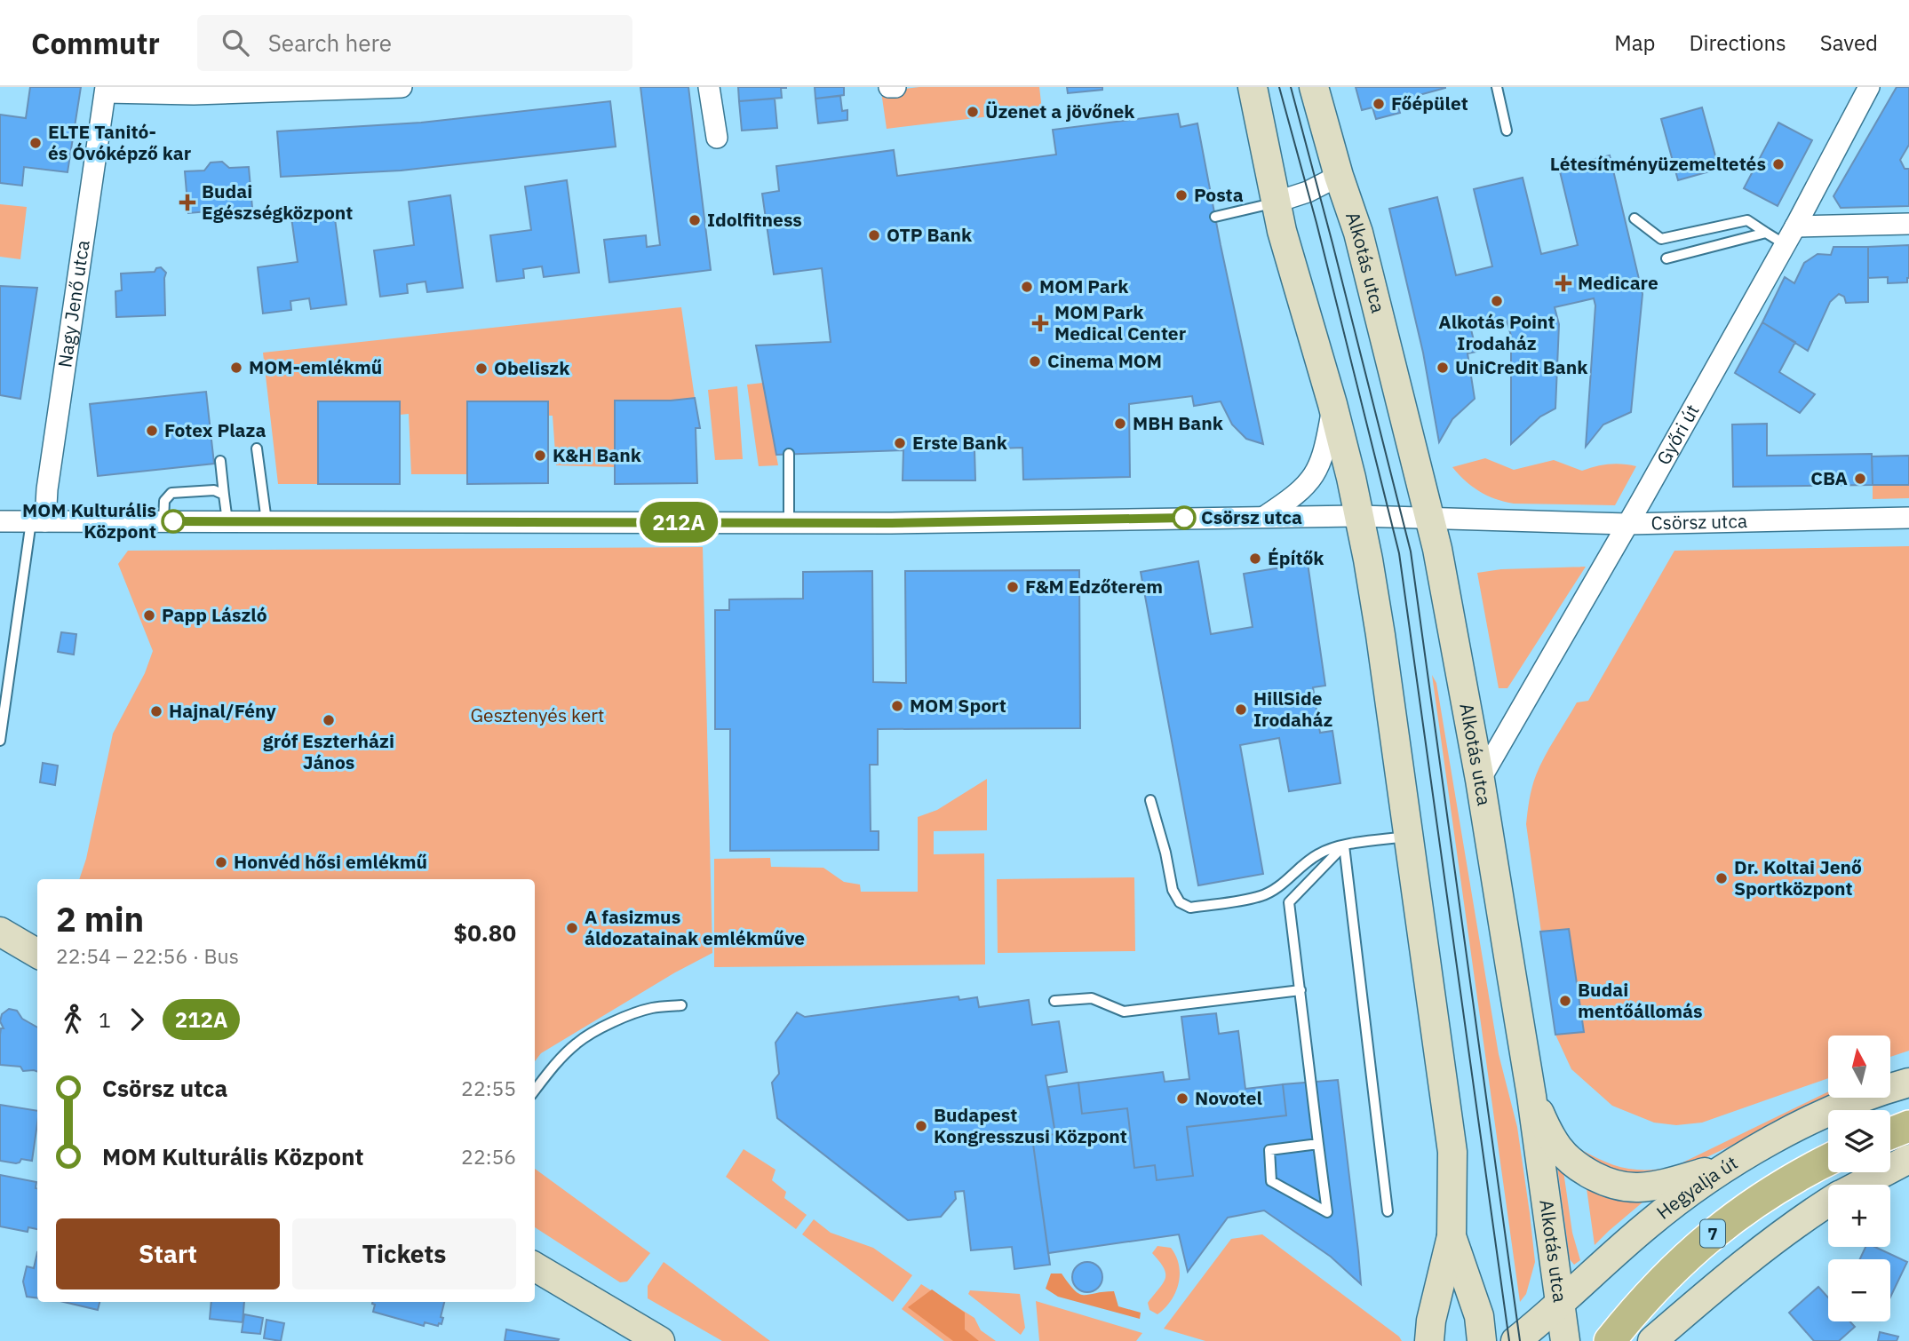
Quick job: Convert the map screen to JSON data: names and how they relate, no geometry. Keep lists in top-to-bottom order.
{
  "streets": {
    "main road": ["Alkotás utca", "Hegyalja út", "7"],
    "street": ["Nagy Jenő utca", "Győri út", "Csörsz utca"]
  },
  "crossings": [
    ["Alkotás utca", "Győri út"],
    ["Alkotás utca", "Csörsz utca"],
    ["Alkotás utca", "Hegyalja út"],
    ["Nagy Jenő utca", "Csörsz utca"],
    ["Győri út", "Csörsz utca"]
  ],
  "parks": ["Gesztenyés kert"],
  "places": {
    "other": [
      "Főépület",
      "Üzenet a jövőnek",
      "ELTE Tanitó- és Óvóképző kar",
      "Létesítményüzemeltetés",
      "Posta",
      "Idolfitness",
      "OTP Bank",
      "MOM Park",
      "Alkotás Point Irodaház",
      "Cinema MOM",
      "MOM-emlékmű",
      "UniCredit Bank",
      "Obeliszk",
      "MBH Bank",
      "Fotex Plaza",
      "Erste Bank",
      "K&H Bank",
      "CBA",
      "Csörsz utca",
      "MOM Kulturális Központ",
      "Építők",
      "F&M Edzőterem",
      "Papp László",
      "MOM Sport",
      "HillSide Irodaház",
      "Hajnal/Fény",
      "gróf Eszterházi János",
      "Honvéd hősi emlékmű",
      "Dr. Koltai Jenő Sportközpont",
      "A fasizmus áldozatainak emlékműve",
      "Budai mentőállomás",
      "Novotel",
      "Budapest Kongresszusi Központ"
    ],
    "health": ["Budai Egészségközpont", "Medicare", "MOM Park Medical Center"]
  },
  "lines": ["bus line 212A"],
  "north": "top",
  "page": {
    "header": "Commutr",
    "search": "Search here",
    "nav": ["Map", "Directions", "Saved"],
    "on_map": "212A",
    "heading": ["2 min", "22:54 – 22:56 · Bus", "$0.80"],
    "legs": ["1", "212A"],
    "map_buttons": ["+", "−"],
    "list": [
      {
        "name": "Csörsz utca",
        "value": "22:55"
      },
      {
        "name": "MOM Kulturális Központ",
        "value": "22:56"
      }
    ],
    "buttons": ["Start", "Tickets"]
  }
}
